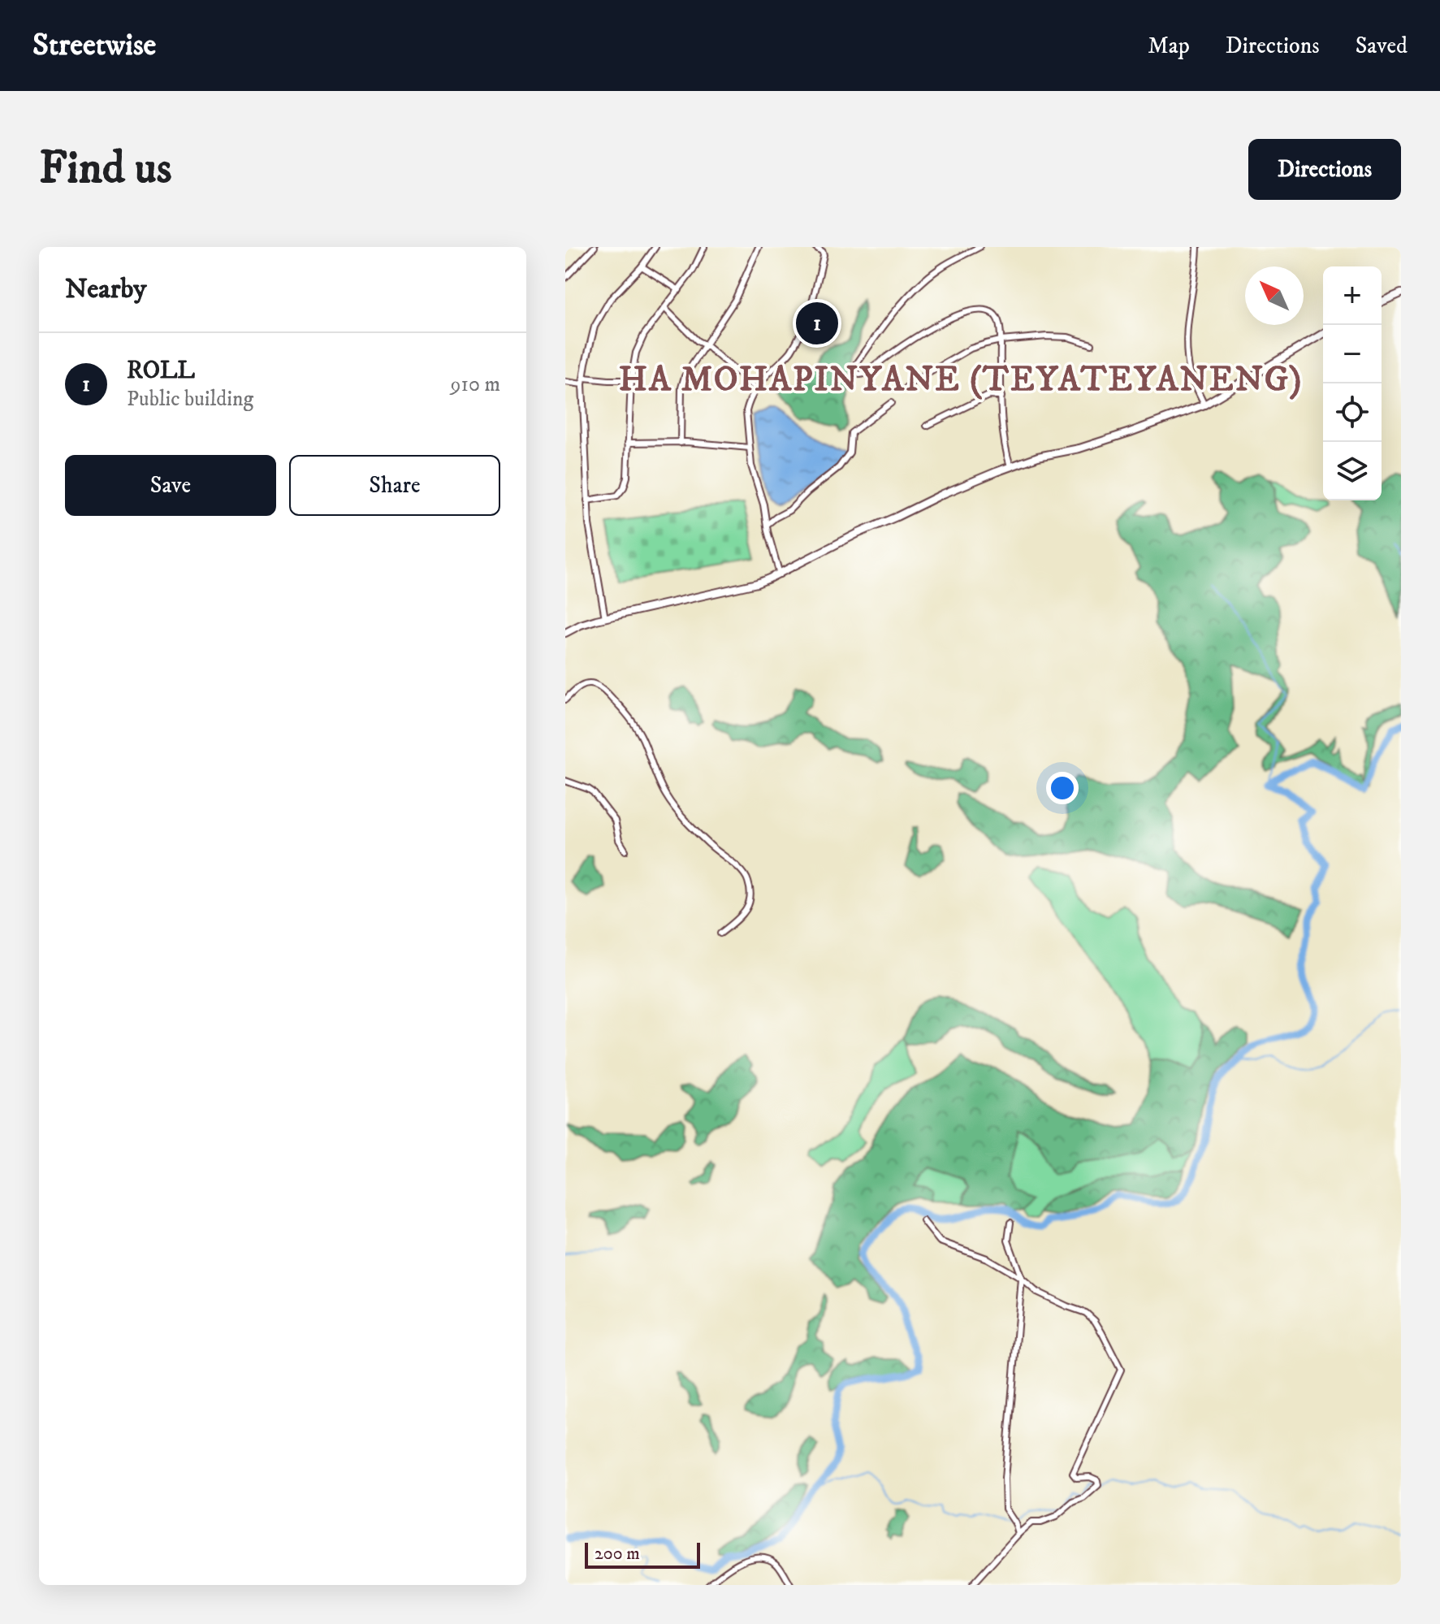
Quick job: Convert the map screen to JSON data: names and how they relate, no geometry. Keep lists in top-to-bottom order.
{
  "districts": ["HA MOHAPINYANE (TEYATEYANENG)"],
  "scale_bar": "200 m",
  "north": "top left",
  "page": {
    "header": "Streetwise",
    "nav": ["Map", "Directions", "Saved"],
    "buttons": [
      "Directions",
      ["Save", "Share"]
    ],
    "title": "Find us",
    "heading": "Nearby",
    "map_buttons": ["+", "−"],
    "pins": "1",
    "list": [
      {
        "mark": "1",
        "name": "ROLL",
        "note": "Public building",
        "value": "910 m"
      }
    ],
    "scale": "200 m"
  }
}
